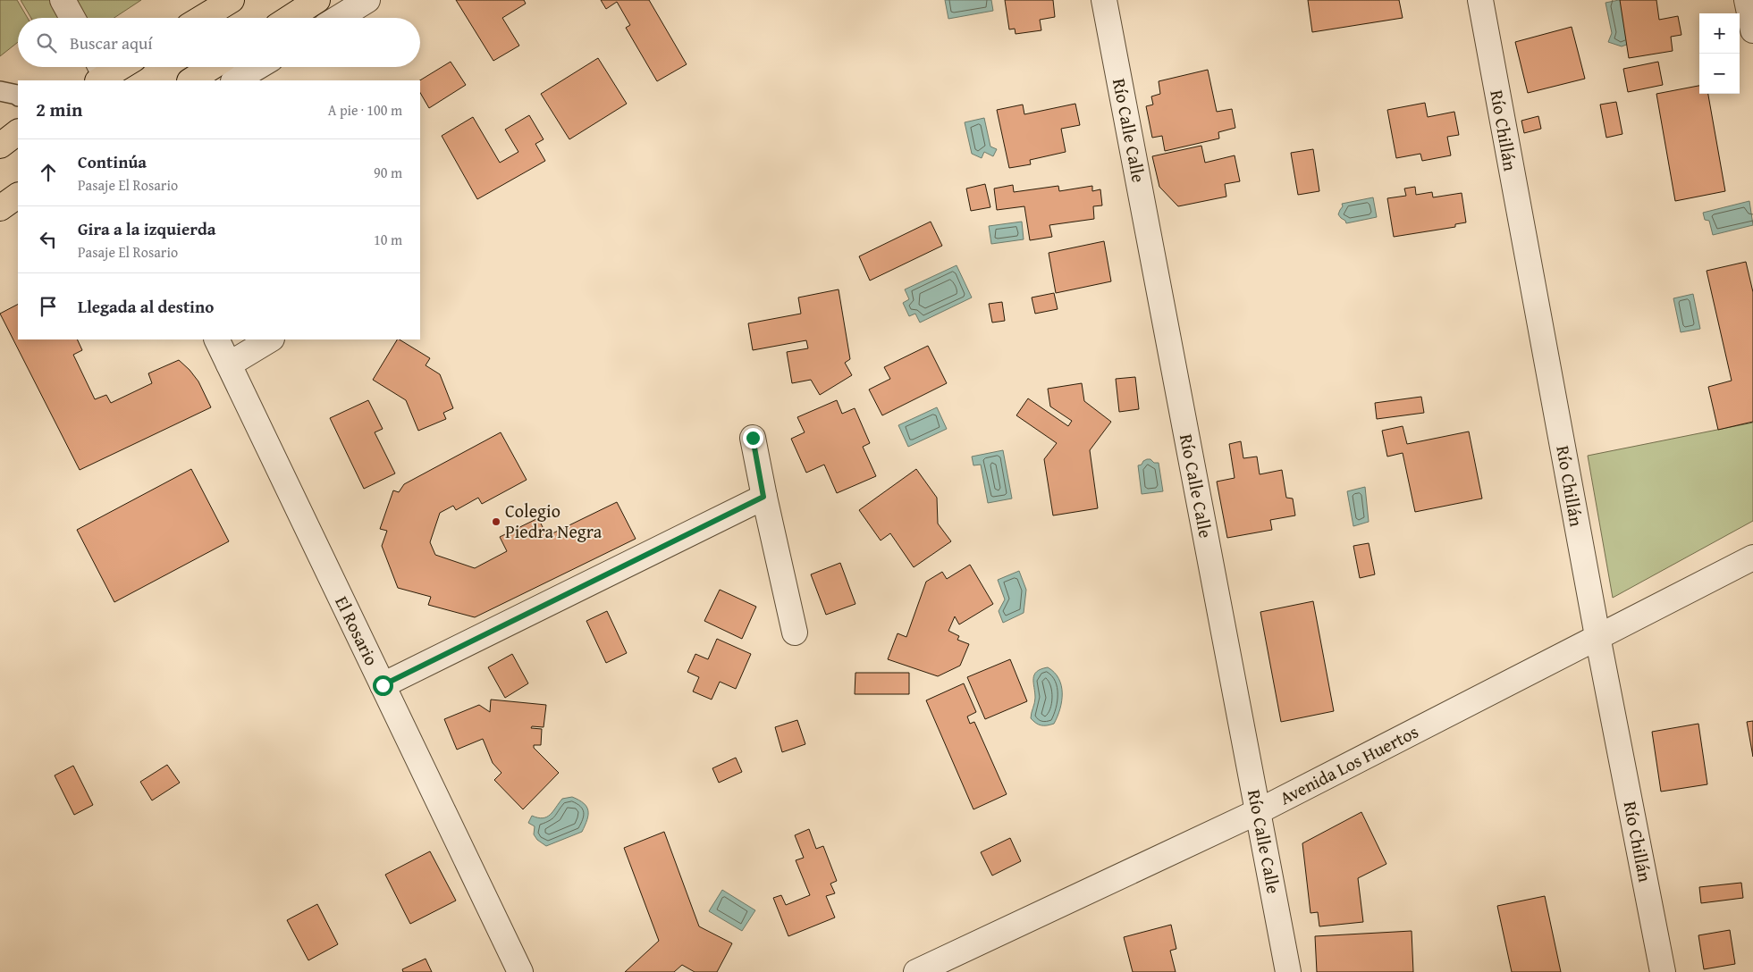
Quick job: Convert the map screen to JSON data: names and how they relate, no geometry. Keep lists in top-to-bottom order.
{
  "streets": {
    "street": [
      "Río Calle Calle",
      "Río Chillán",
      "El Rosario",
      "Avenida Los Huertos"
    ]
  },
  "crossings": [
    ["Río Calle Calle", "Avenida Los Huertos"],
    ["Río Chillán", "Avenida Los Huertos"]
  ],
  "places": ["Colegio Piedra Negra"],
  "page": {
    "map_buttons": ["+", "−"],
    "search": "Buscar aquí",
    "heading": ["2 min", "A pie · 100 m"],
    "list": [
      ["Continúa", "Pasaje El Rosario", "90 m"],
      ["Gira a la izquierda", "Pasaje El Rosario", "10 m"],
      "Llegada al destino"
    ]
  }
}
